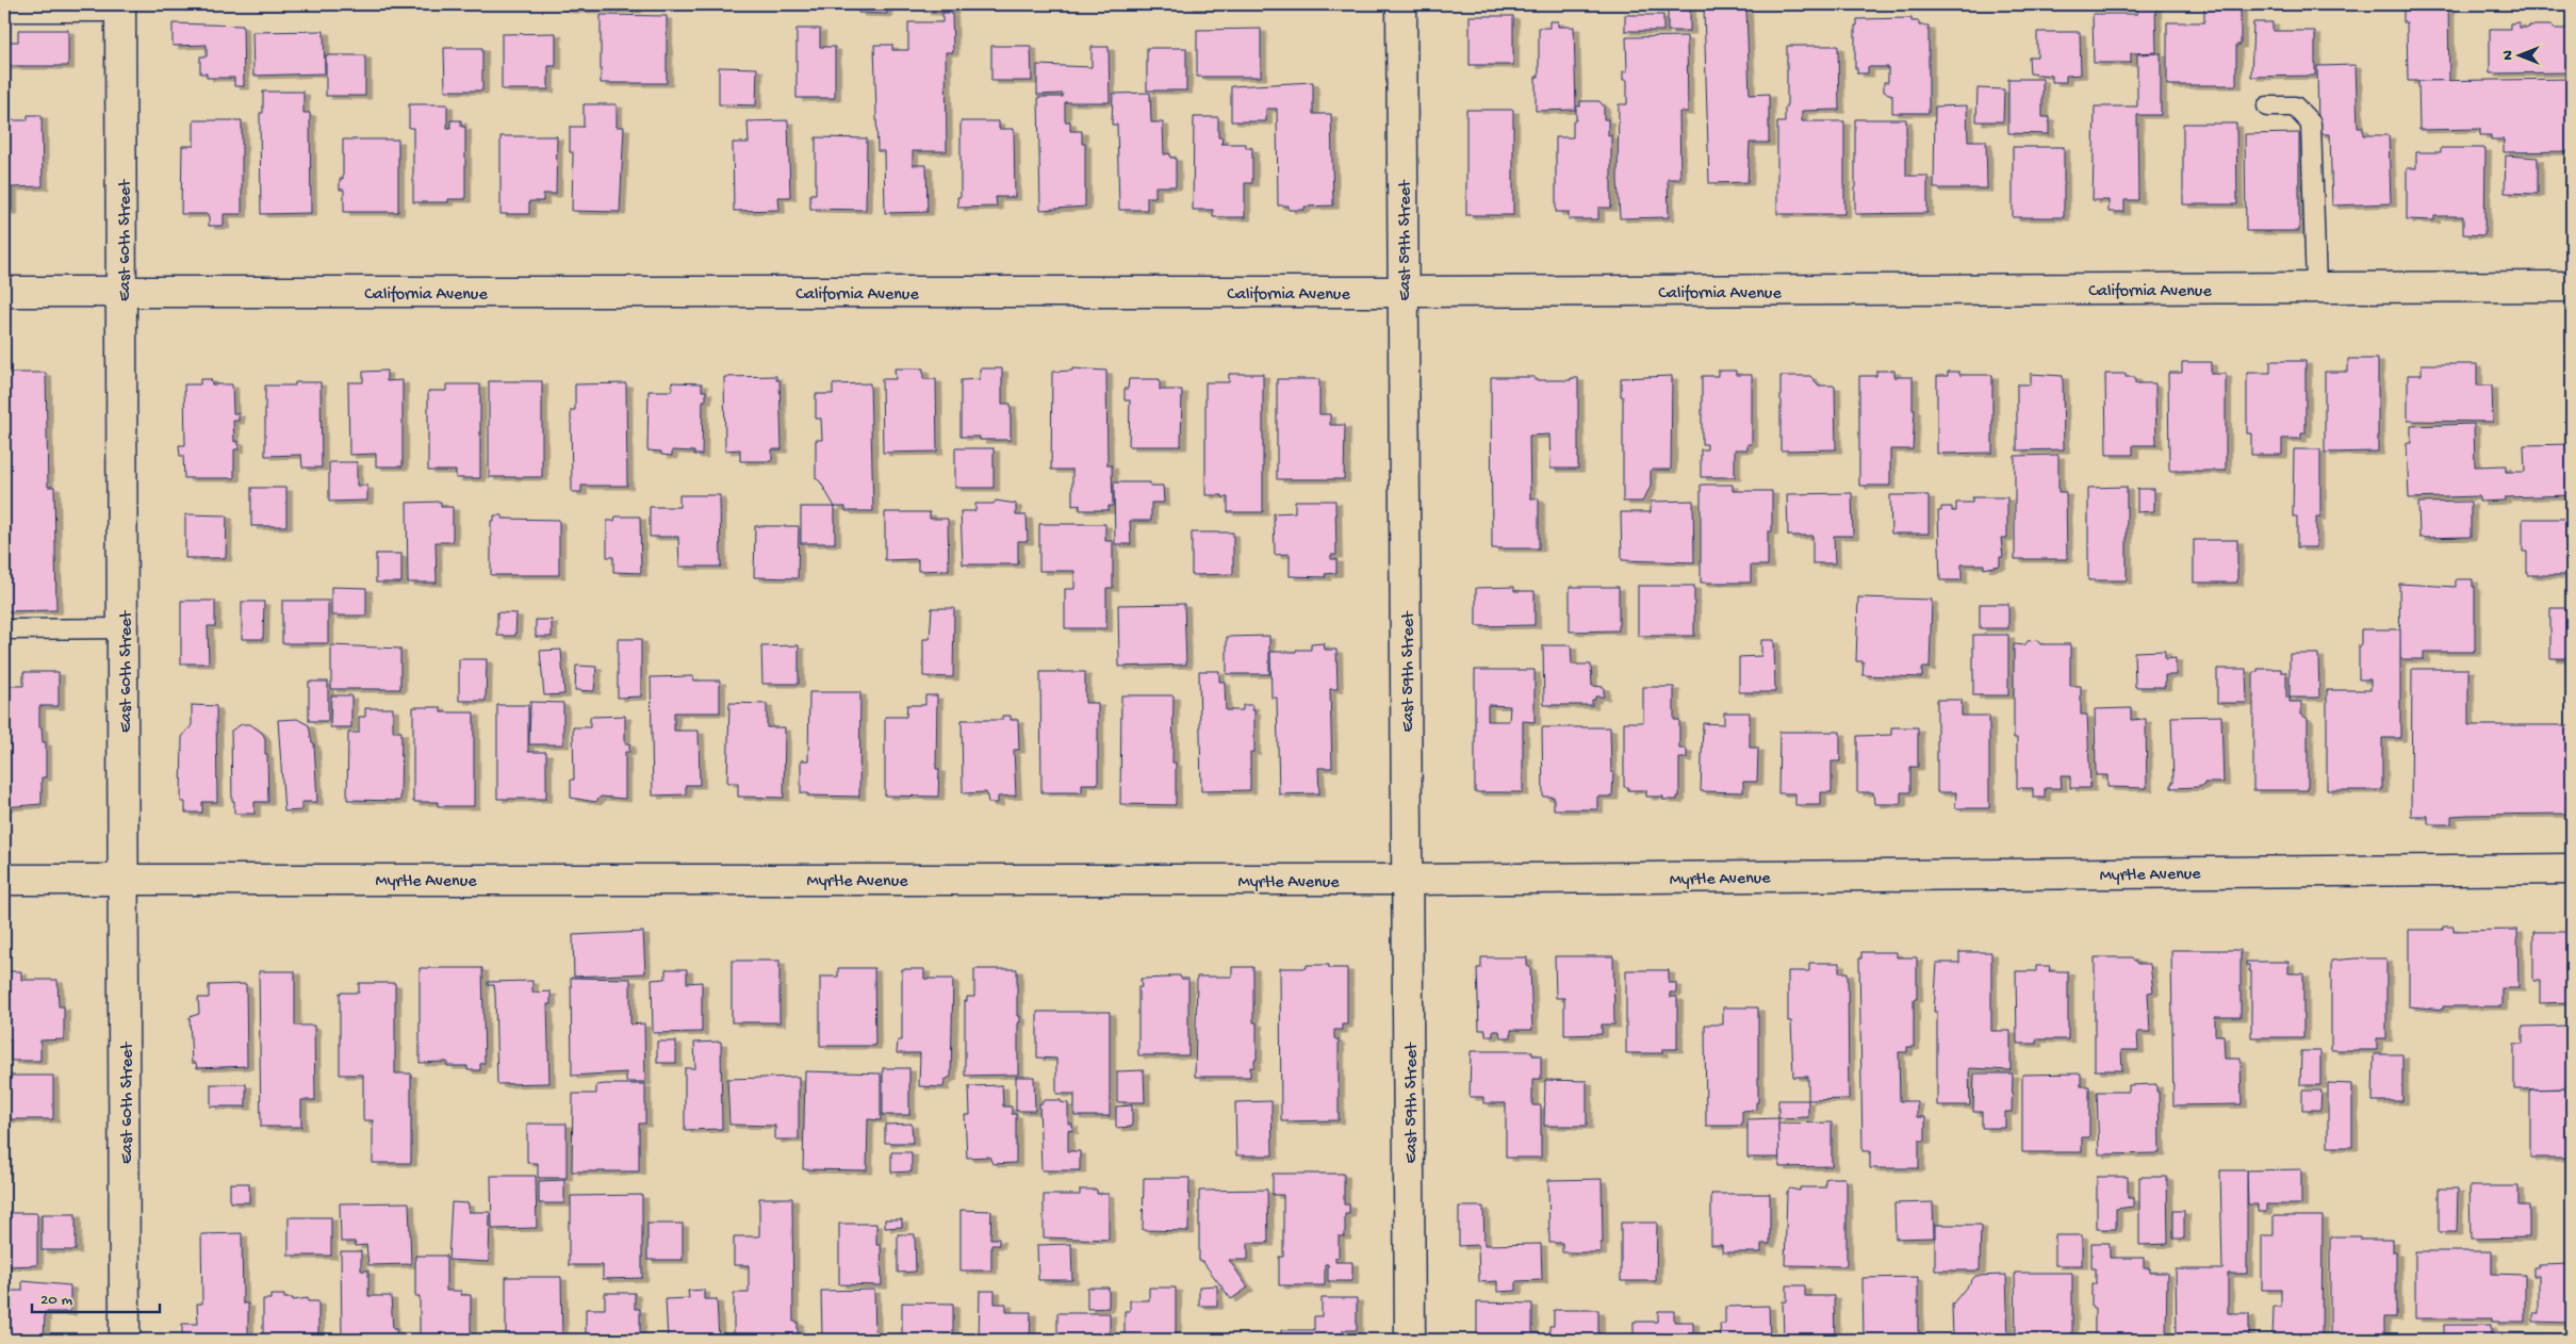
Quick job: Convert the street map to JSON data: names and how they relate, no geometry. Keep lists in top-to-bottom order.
{
  "streets": {
    "street": [
      "East 60th Street",
      "East 59th Street",
      "California Avenue",
      "Myrtle Avenue"
    ]
  },
  "crossings": [
    ["East 60th Street", "California Avenue"],
    ["East 60th Street", "Myrtle Avenue"],
    ["East 59th Street", "California Avenue"],
    ["East 59th Street", "Myrtle Avenue"]
  ],
  "scale_bar": "20 m",
  "north": "left"
}
